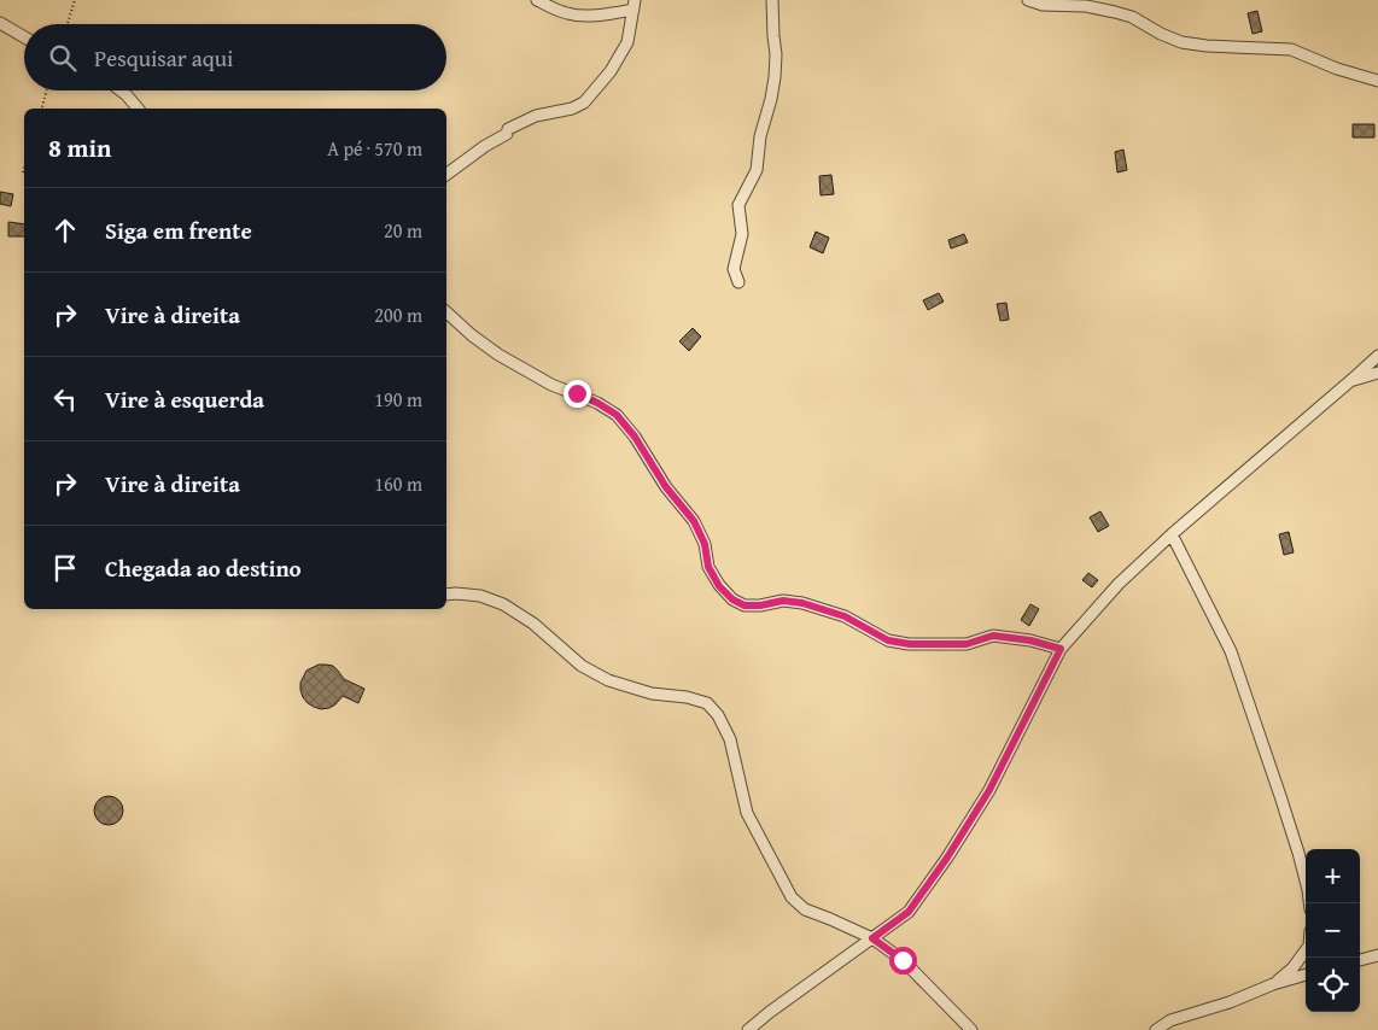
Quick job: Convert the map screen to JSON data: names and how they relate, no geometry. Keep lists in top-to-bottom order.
{
  "page": {
    "search": "Pesquisar aqui",
    "heading": ["8 min", "A pé · 570 m"],
    "list": [
      ["Siga em frente", "20 m"],
      ["Vire à direita", "200 m"],
      ["Vire à esquerda", "190 m"],
      ["Vire à direita", "160 m"],
      "Chegada ao destino"
    ],
    "map_buttons": ["+", "−"]
  }
}
